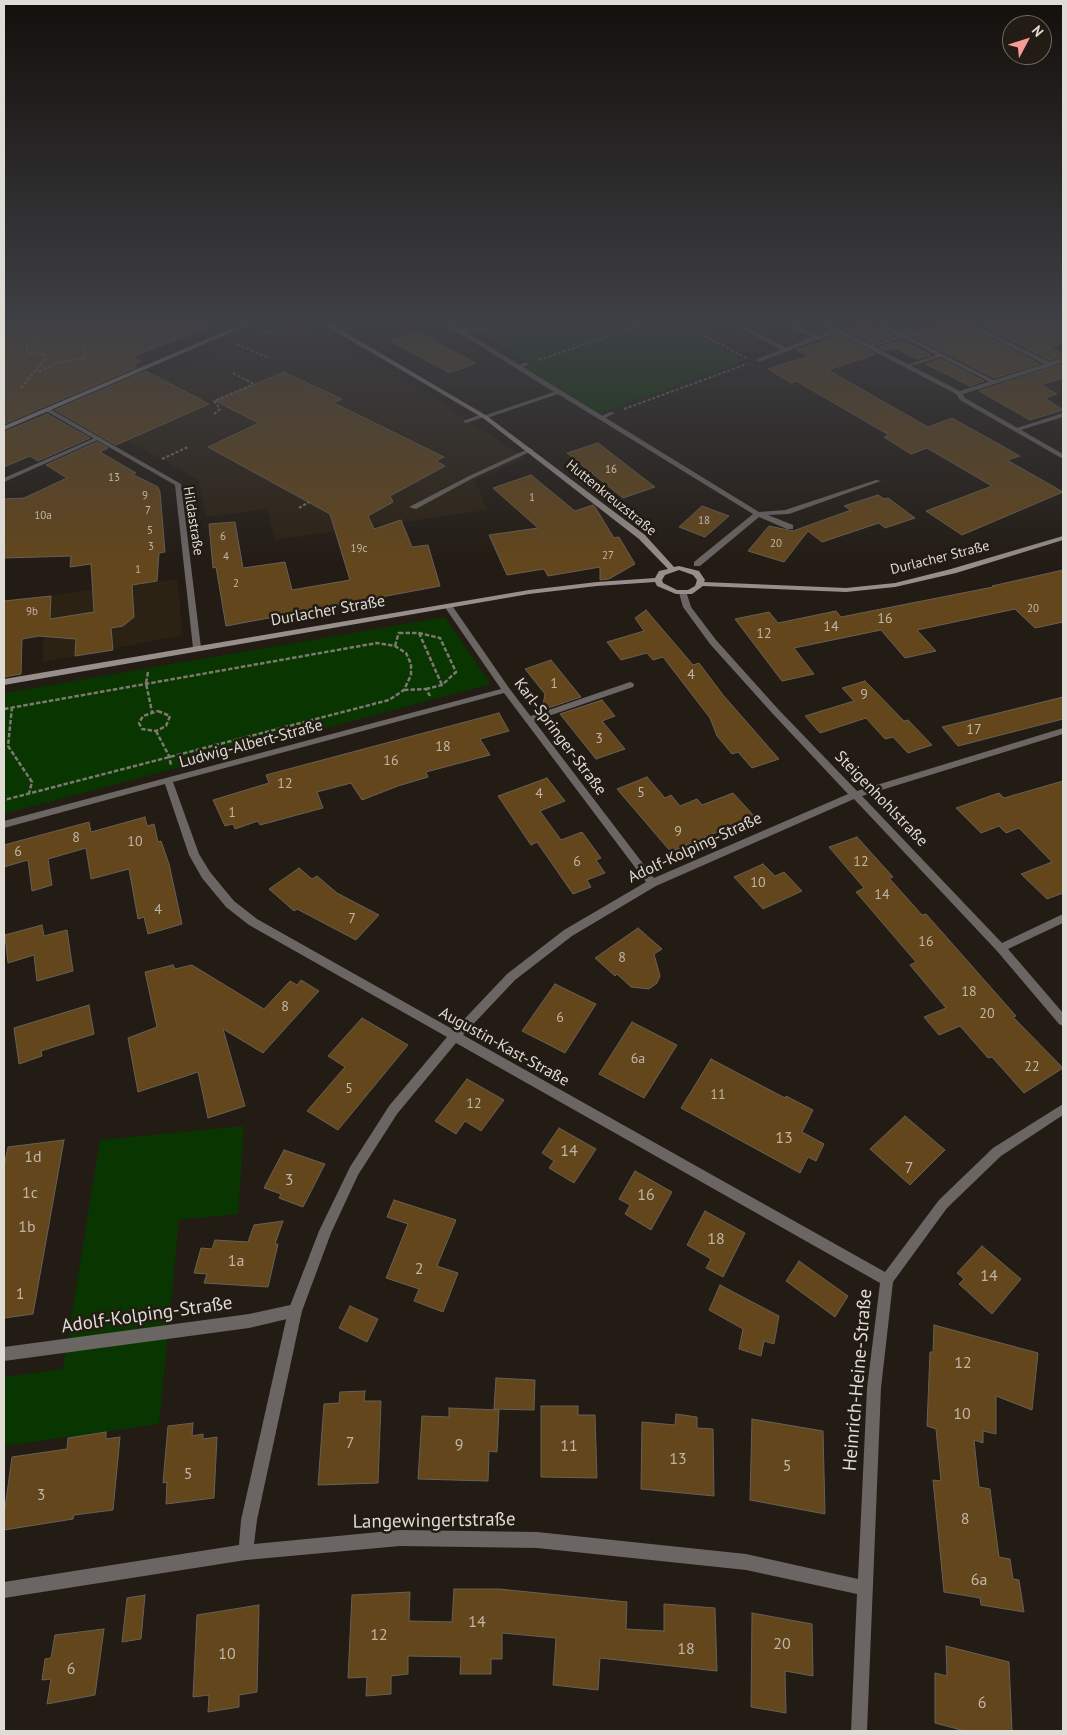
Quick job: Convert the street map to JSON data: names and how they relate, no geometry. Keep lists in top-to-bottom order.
{
  "streets": {
    "main road": ["Huttenkreuzstraße", "Durlacher Straße"],
    "street": [
      "Hildastraße",
      "Karl-Springer-Straße",
      "Ludwig-Albert-Straße",
      "Steigenhohlstraße",
      "Adolf-Kolping-Straße",
      "Augustin-Kast-Straße",
      "Heinrich-Heine-Straße",
      "Langewingertstraße"
    ]
  },
  "crossings": [
    ["Hildastraße", "Durlacher Straße"],
    ["Durlacher Straße", "Karl-Springer-Straße"],
    ["Durlacher Straße", "Steigenhohlstraße"],
    ["Karl-Springer-Straße", "Ludwig-Albert-Straße"],
    ["Karl-Springer-Straße", "Adolf-Kolping-Straße"],
    ["Ludwig-Albert-Straße", "Augustin-Kast-Straße"],
    ["Steigenhohlstraße", "Adolf-Kolping-Straße"],
    ["Adolf-Kolping-Straße", "Augustin-Kast-Straße"],
    ["Adolf-Kolping-Straße", "Langewingertstraße"],
    ["Augustin-Kast-Straße", "Heinrich-Heine-Straße"],
    ["Heinrich-Heine-Straße", "Langewingertstraße"]
  ],
  "house_numbers": [
    "16",
    "13",
    "9",
    "1",
    "7",
    "10a",
    "18",
    "5",
    "6",
    "20",
    "3",
    "19c",
    "27",
    "4",
    "1",
    "2",
    "20",
    "9b",
    "16",
    "14",
    "12",
    "4",
    "1",
    "9",
    "17",
    "3",
    "18",
    "16",
    "12",
    "5",
    "4",
    "1",
    "9",
    "8",
    "10",
    "6",
    "6",
    "12",
    "10",
    "14",
    "4",
    "7",
    "16",
    "8",
    "18",
    "8",
    "20",
    "6",
    "6a",
    "22",
    "5",
    "11",
    "12",
    "13",
    "14",
    "1d",
    "7",
    "3",
    "1c",
    "16",
    "1b",
    "18",
    "1a",
    "2",
    "14",
    "1",
    "12",
    "10",
    "7",
    "9",
    "11",
    "13",
    "5",
    "5",
    "3",
    "8",
    "6a",
    "14",
    "12",
    "20",
    "18",
    "10",
    "6",
    "6"
  ],
  "north": "top right"
}
